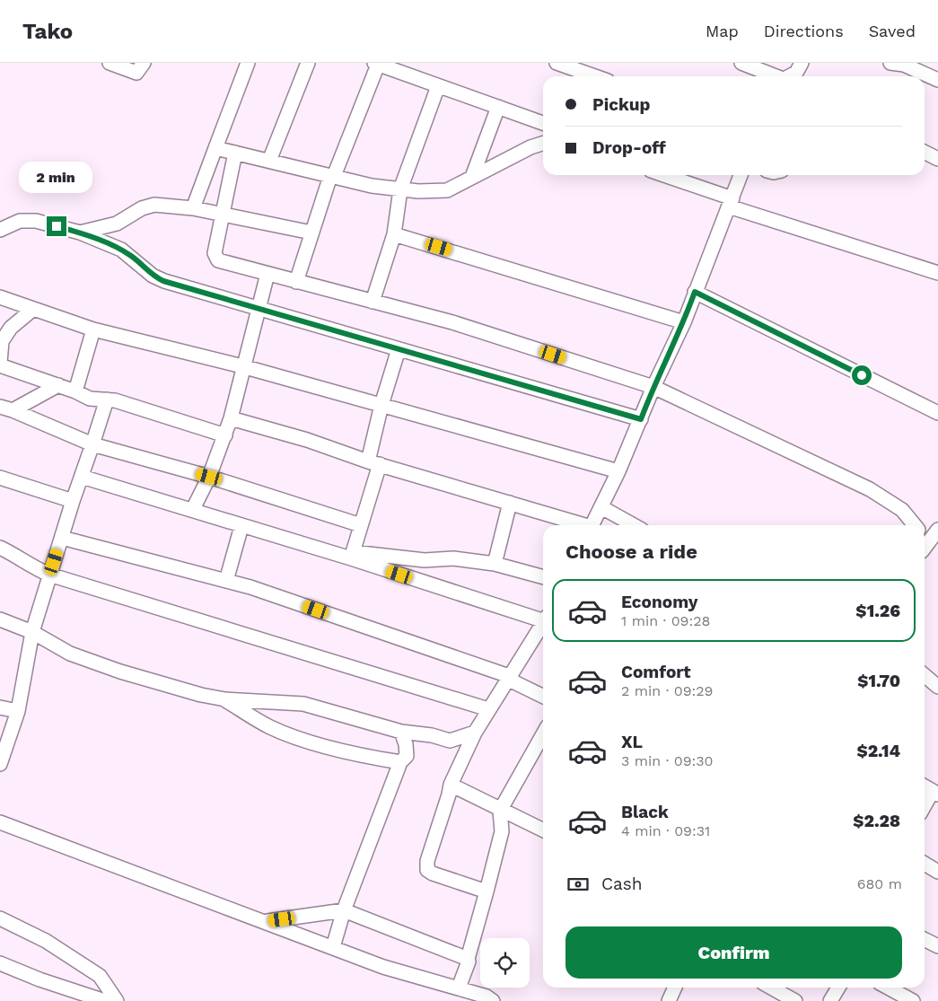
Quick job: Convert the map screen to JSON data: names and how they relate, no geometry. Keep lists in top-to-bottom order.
{
  "page": {
    "header": "Tako",
    "nav": ["Map", "Directions", "Saved"],
    "banner": ["Pickup", "Drop-off"],
    "bubble": "2 min",
    "heading": "Choose a ride",
    "list": [
      {
        "name": "Economy",
        "note": "1 min · 09:28",
        "value": "$1.26"
      },
      {
        "name": "Comfort",
        "note": "2 min · 09:29",
        "value": "$1.70"
      },
      {
        "name": "XL",
        "note": "3 min · 09:30",
        "value": "$2.14"
      },
      {
        "name": "Black",
        "note": "4 min · 09:31",
        "value": "$2.28"
      }
    ],
    "pay": ["Cash", "680 m"],
    "buttons": "Confirm"
  }
}
